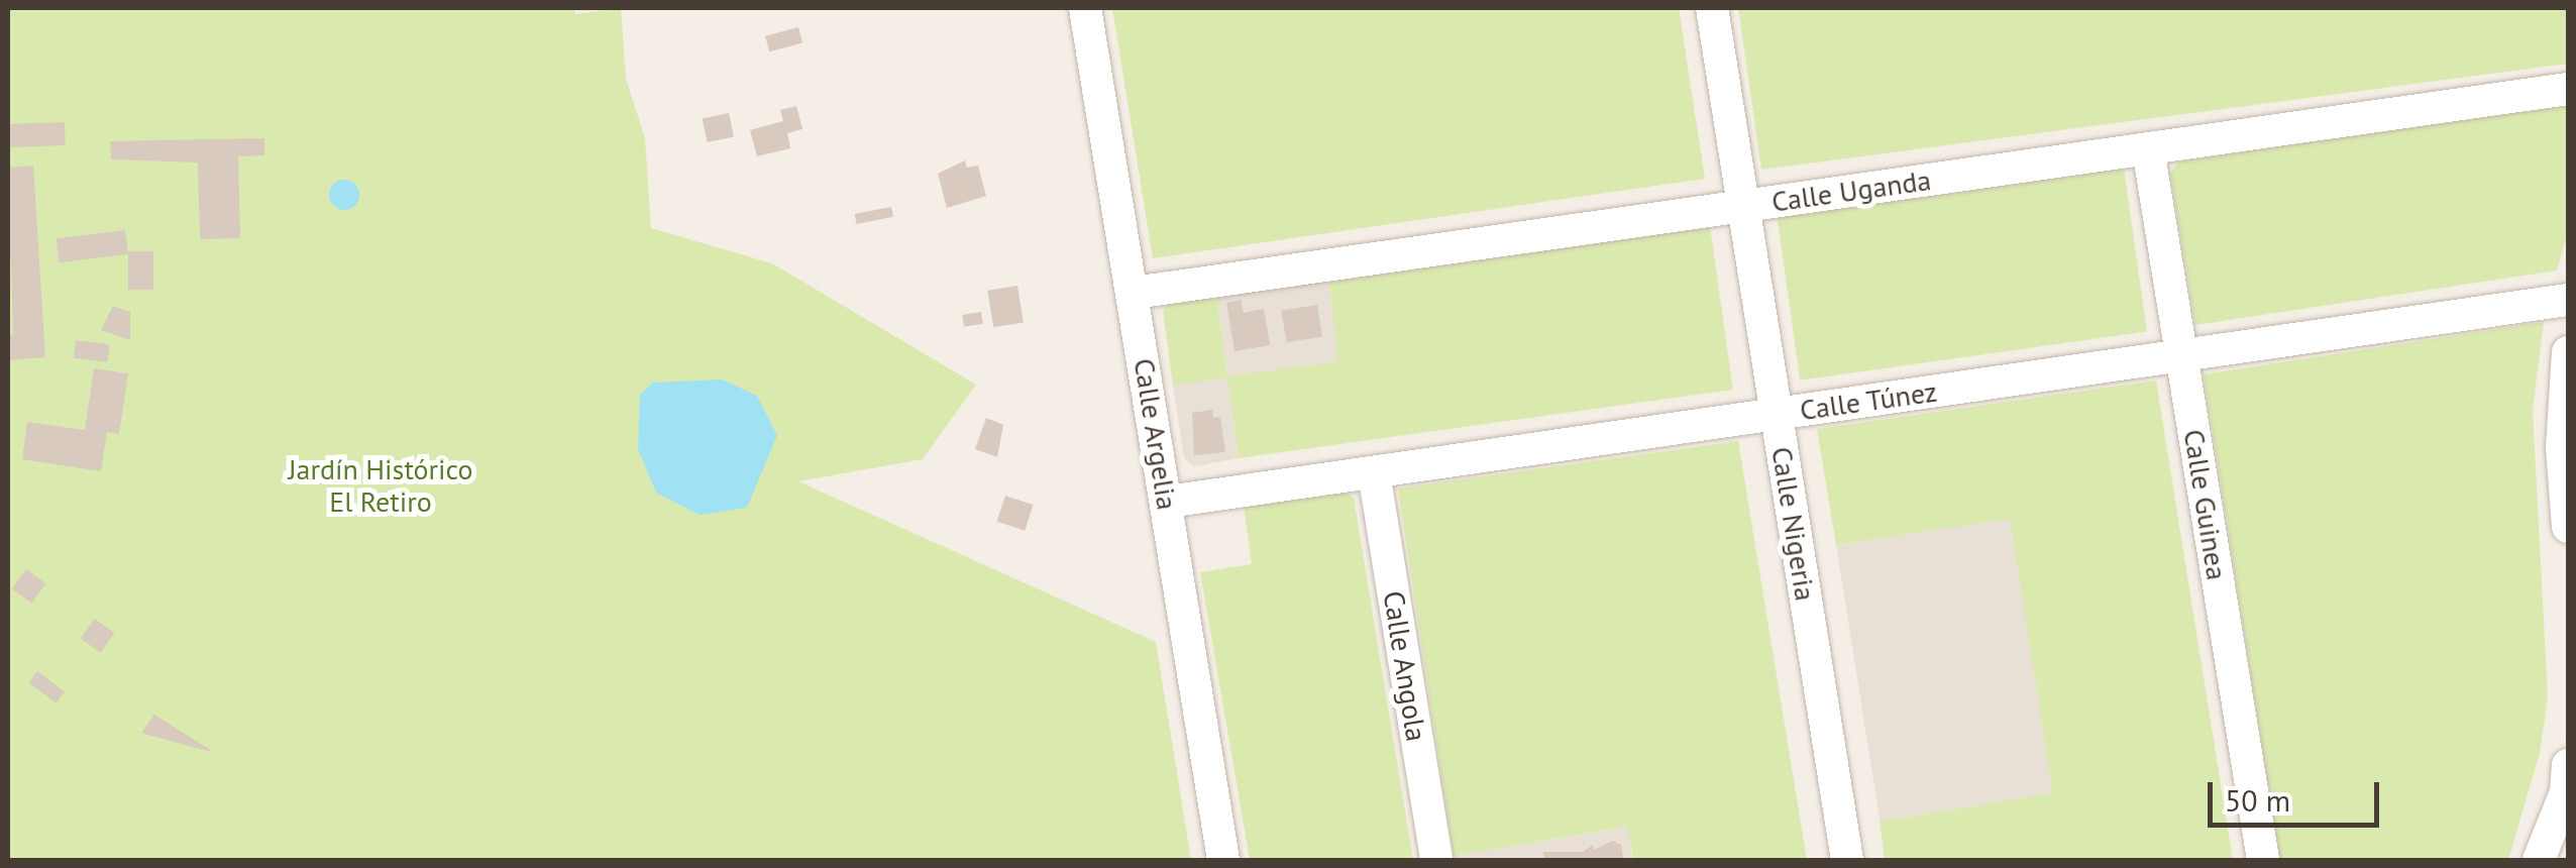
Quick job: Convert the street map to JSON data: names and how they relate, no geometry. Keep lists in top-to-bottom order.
{
  "streets": {
    "street": [
      "Calle Uganda",
      "Calle Túnez",
      "Calle Argelia",
      "Calle Guinea",
      "Calle Nigeria",
      "Calle Angola"
    ]
  },
  "crossings": [
    ["Calle Uganda", "Calle Argelia"],
    ["Calle Uganda", "Calle Guinea"],
    ["Calle Uganda", "Calle Nigeria"],
    ["Calle Túnez", "Calle Argelia"],
    ["Calle Túnez", "Calle Guinea"],
    ["Calle Túnez", "Calle Nigeria"],
    ["Calle Túnez", "Calle Angola"]
  ],
  "parks": ["Jardín Histórico El Retiro"],
  "scale_bar": "50 m"
}
